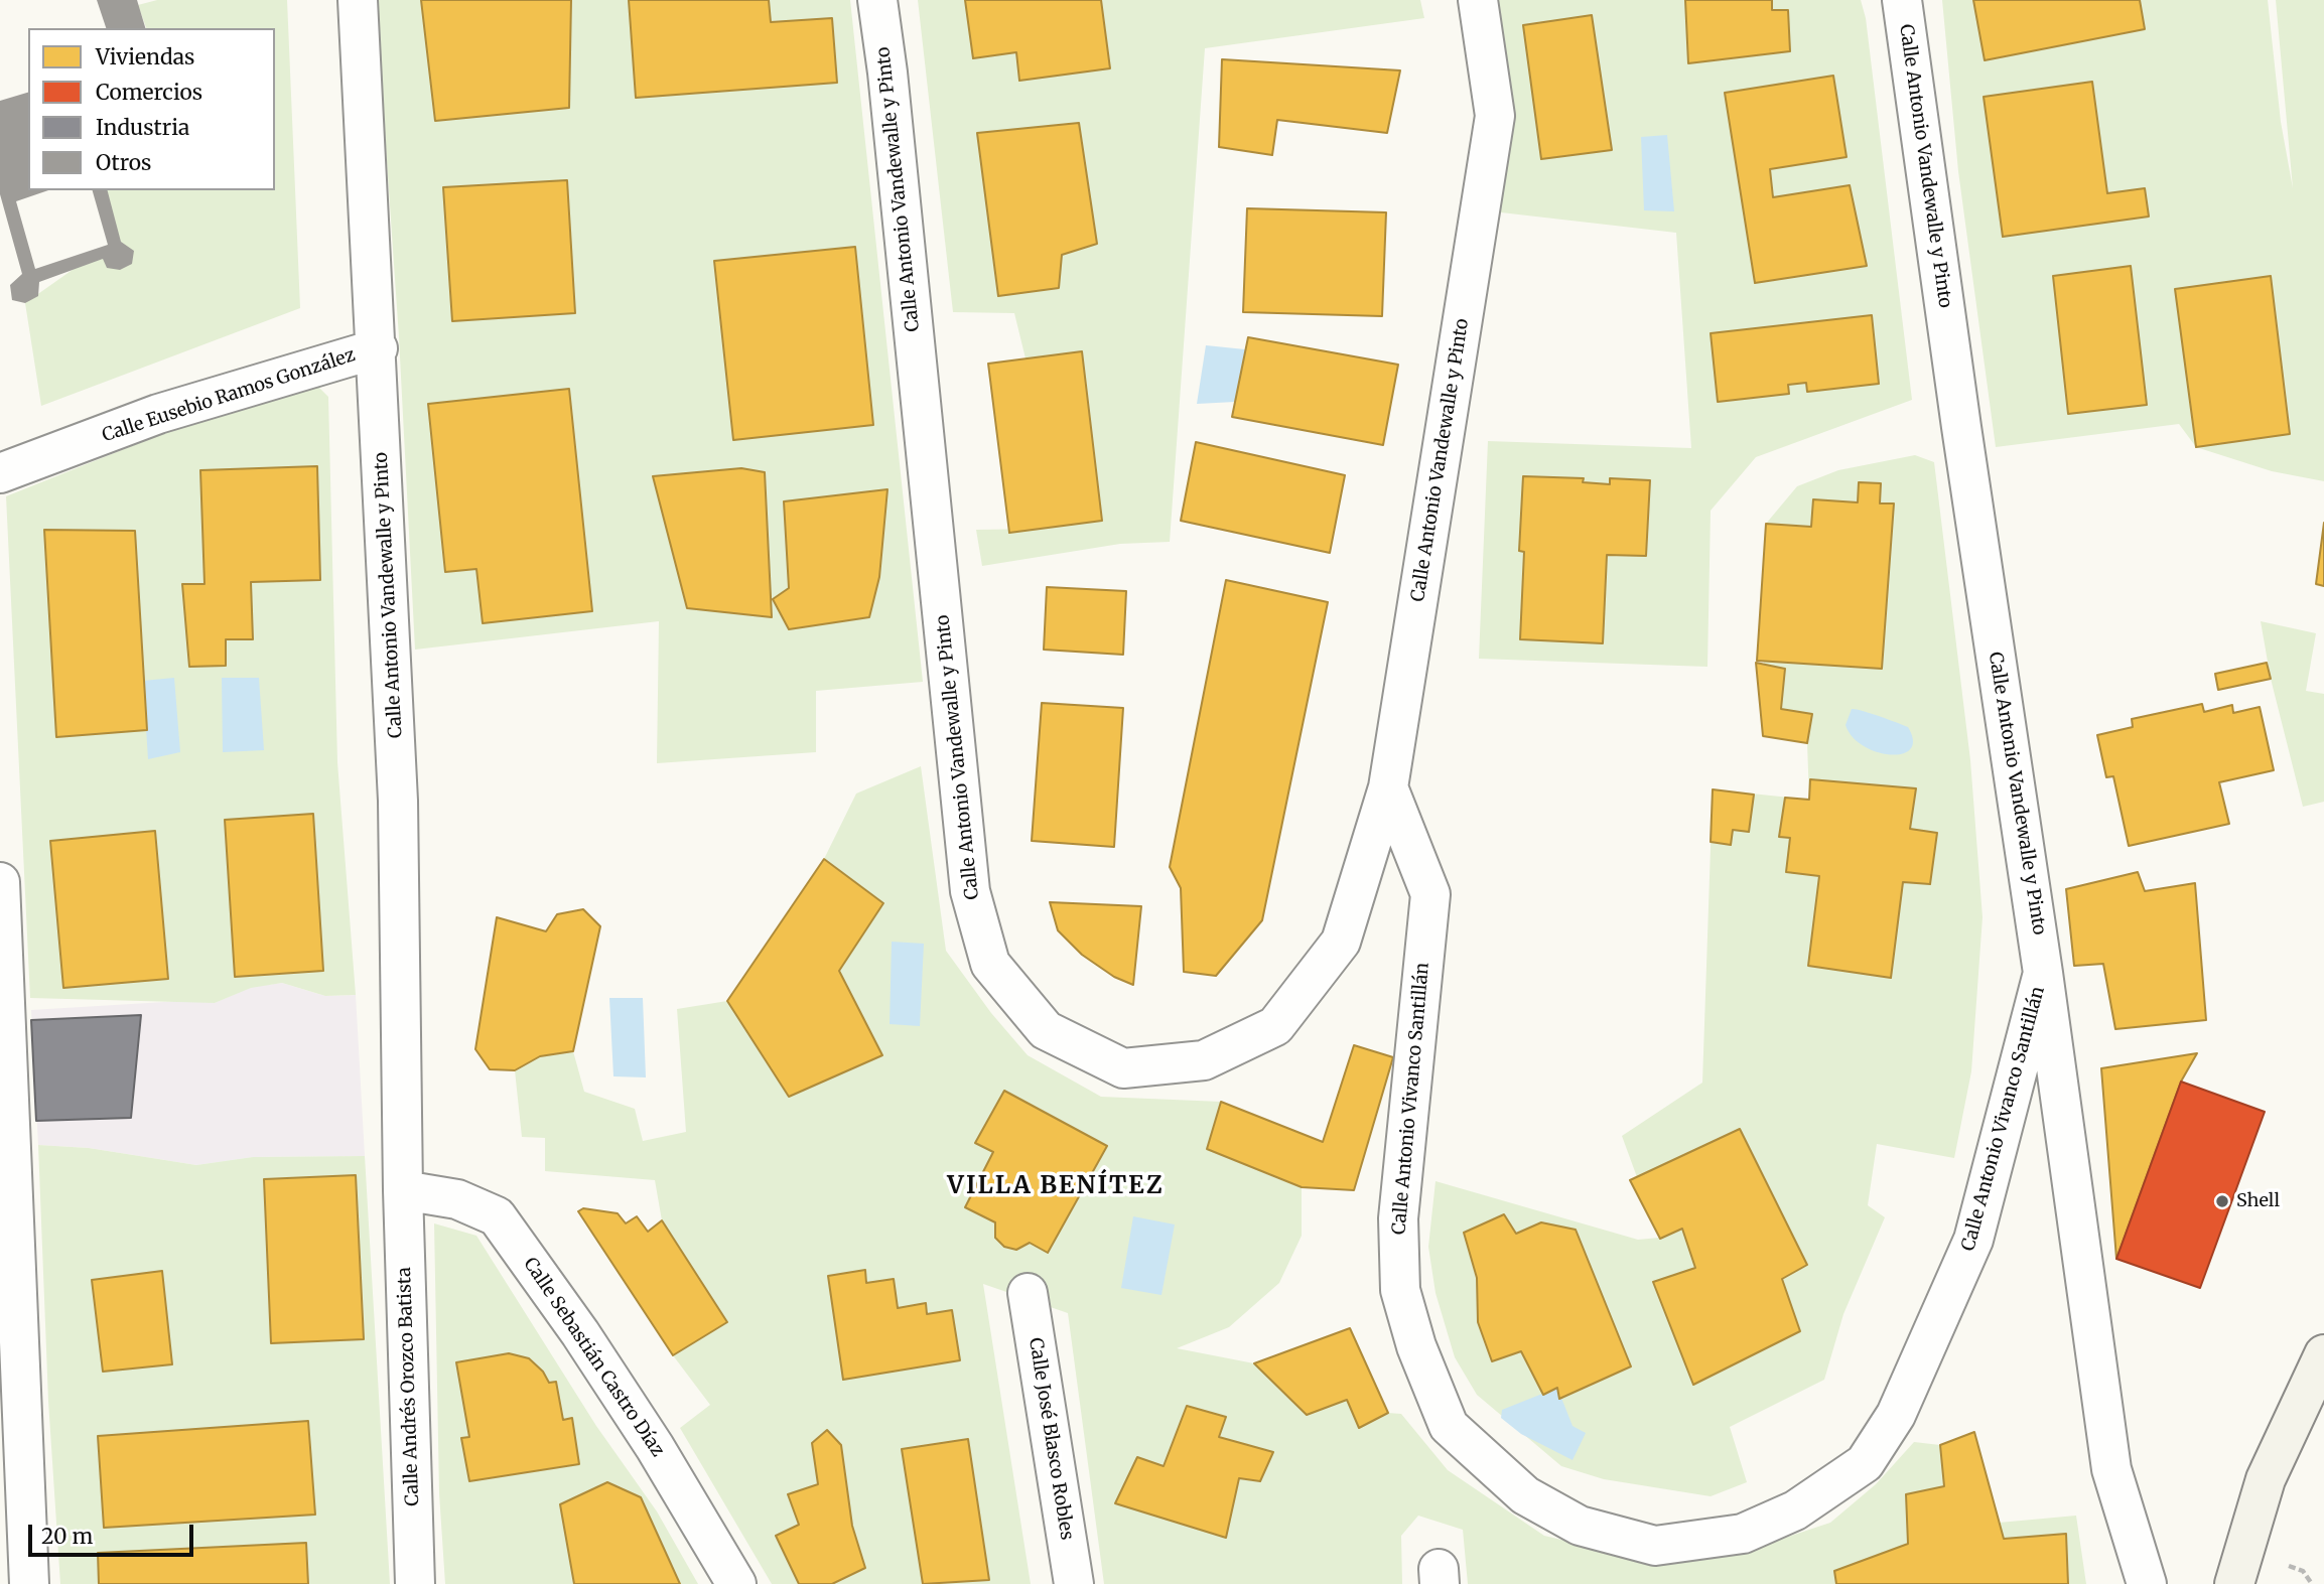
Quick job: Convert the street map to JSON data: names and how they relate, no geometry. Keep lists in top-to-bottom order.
{
  "streets": {
    "street": [
      "Calle Antonio Vandewalle y Pinto",
      "Calle Eusebio Ramos González",
      "Calle Antonio Vivanco Santillán",
      "Calle Sebastián Castro Díaz",
      "Calle Andrés Orozco Batista",
      "Calle José Blasco Robles"
    ]
  },
  "crossings": [
    ["Calle Antonio Vandewalle y Pinto", "Calle Eusebio Ramos González"],
    ["Calle Antonio Vandewalle y Pinto", "Calle Antonio Vivanco Santillán"],
    ["Calle Antonio Vandewalle y Pinto", "Calle Sebastián Castro Díaz"],
    ["Calle Antonio Vandewalle y Pinto", "Calle Andrés Orozco Batista"],
    ["Calle Sebastián Castro Díaz", "Calle Andrés Orozco Batista"]
  ],
  "districts": ["VILLA BENÍTEZ"],
  "places": ["Shell"],
  "legend": [
    "Viviendas",
    "Comercios",
    "Industria",
    "Otros"
  ],
  "scale_bar": "20 m"
}
